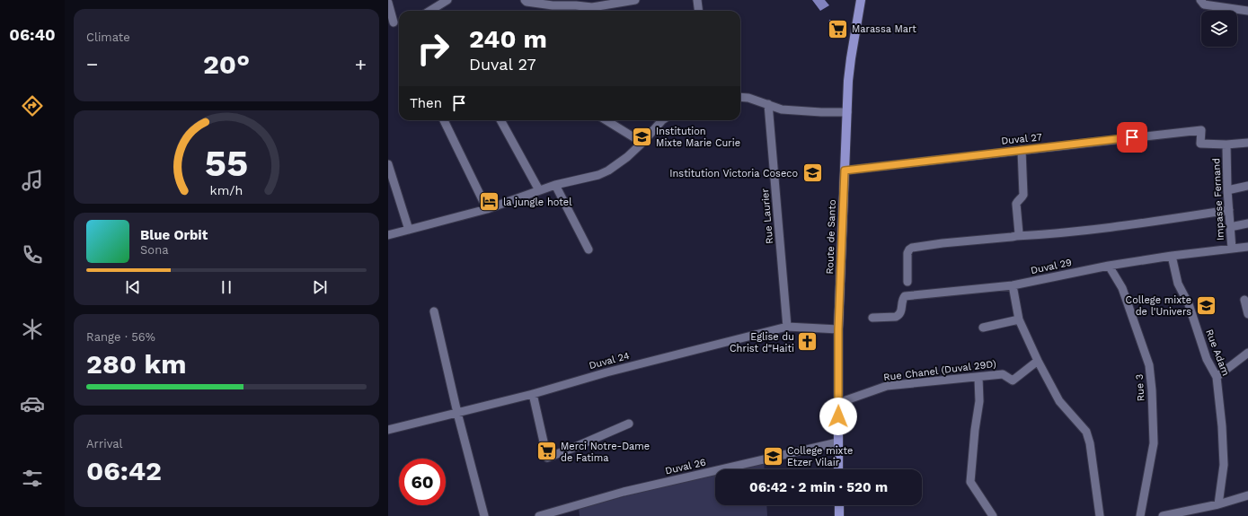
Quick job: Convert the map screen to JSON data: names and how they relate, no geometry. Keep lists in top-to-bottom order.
{
  "streets": {
    "main road": ["Route de Santo"],
    "street": [
      "Duval 27",
      "Impasse Fernand",
      "Rue Laurier",
      "Duval 29",
      "Rue Adam",
      "Duval 24",
      "Rue Chanel (Duval 29D)",
      "Rue 3",
      "Duval 26"
    ]
  },
  "crossings": [
    ["Duval 27", "Impasse Fernand"],
    ["Duval 27", "Route de Santo"],
    ["Impasse Fernand", "Duval 29"],
    ["Rue Laurier", "Duval 24"],
    ["Route de Santo", "Duval 24"],
    ["Route de Santo", "Rue Chanel (Duval 29D)"],
    ["Route de Santo", "Duval 26"],
    ["Duval 29", "Rue Adam"],
    ["Duval 29", "Rue 3"]
  ],
  "places": {
    "supermarket": ["Marassa Mart", "Merci Notre-Dame de Fatima"],
    "school or university": [
      "Institution Mixte Marie Curie",
      "Institution Victoria Coseco",
      "College mixte de l'Univers",
      "College mixte Etzer Vilair"
    ],
    "hotel": ["la jungle hotel"],
    "church": ["Eglise du Christ d\"Haiti"]
  },
  "page": {
    "tabs": "06:40",
    "tile": [
      "Climate",
      ["Range · 56%", "280 km"],
      ["Arrival", "06:42"]
    ],
    "turn": ["240 m", "Duval 27"],
    "heat": ["−", "20°", "+"],
    "then": "Then",
    "song": ["Blue Orbit", "Sona"],
    "limit": "60",
    "trip": "06:42 · 2 min · 520 m",
    "gauge": ["55", "km/h"]
  }
}
